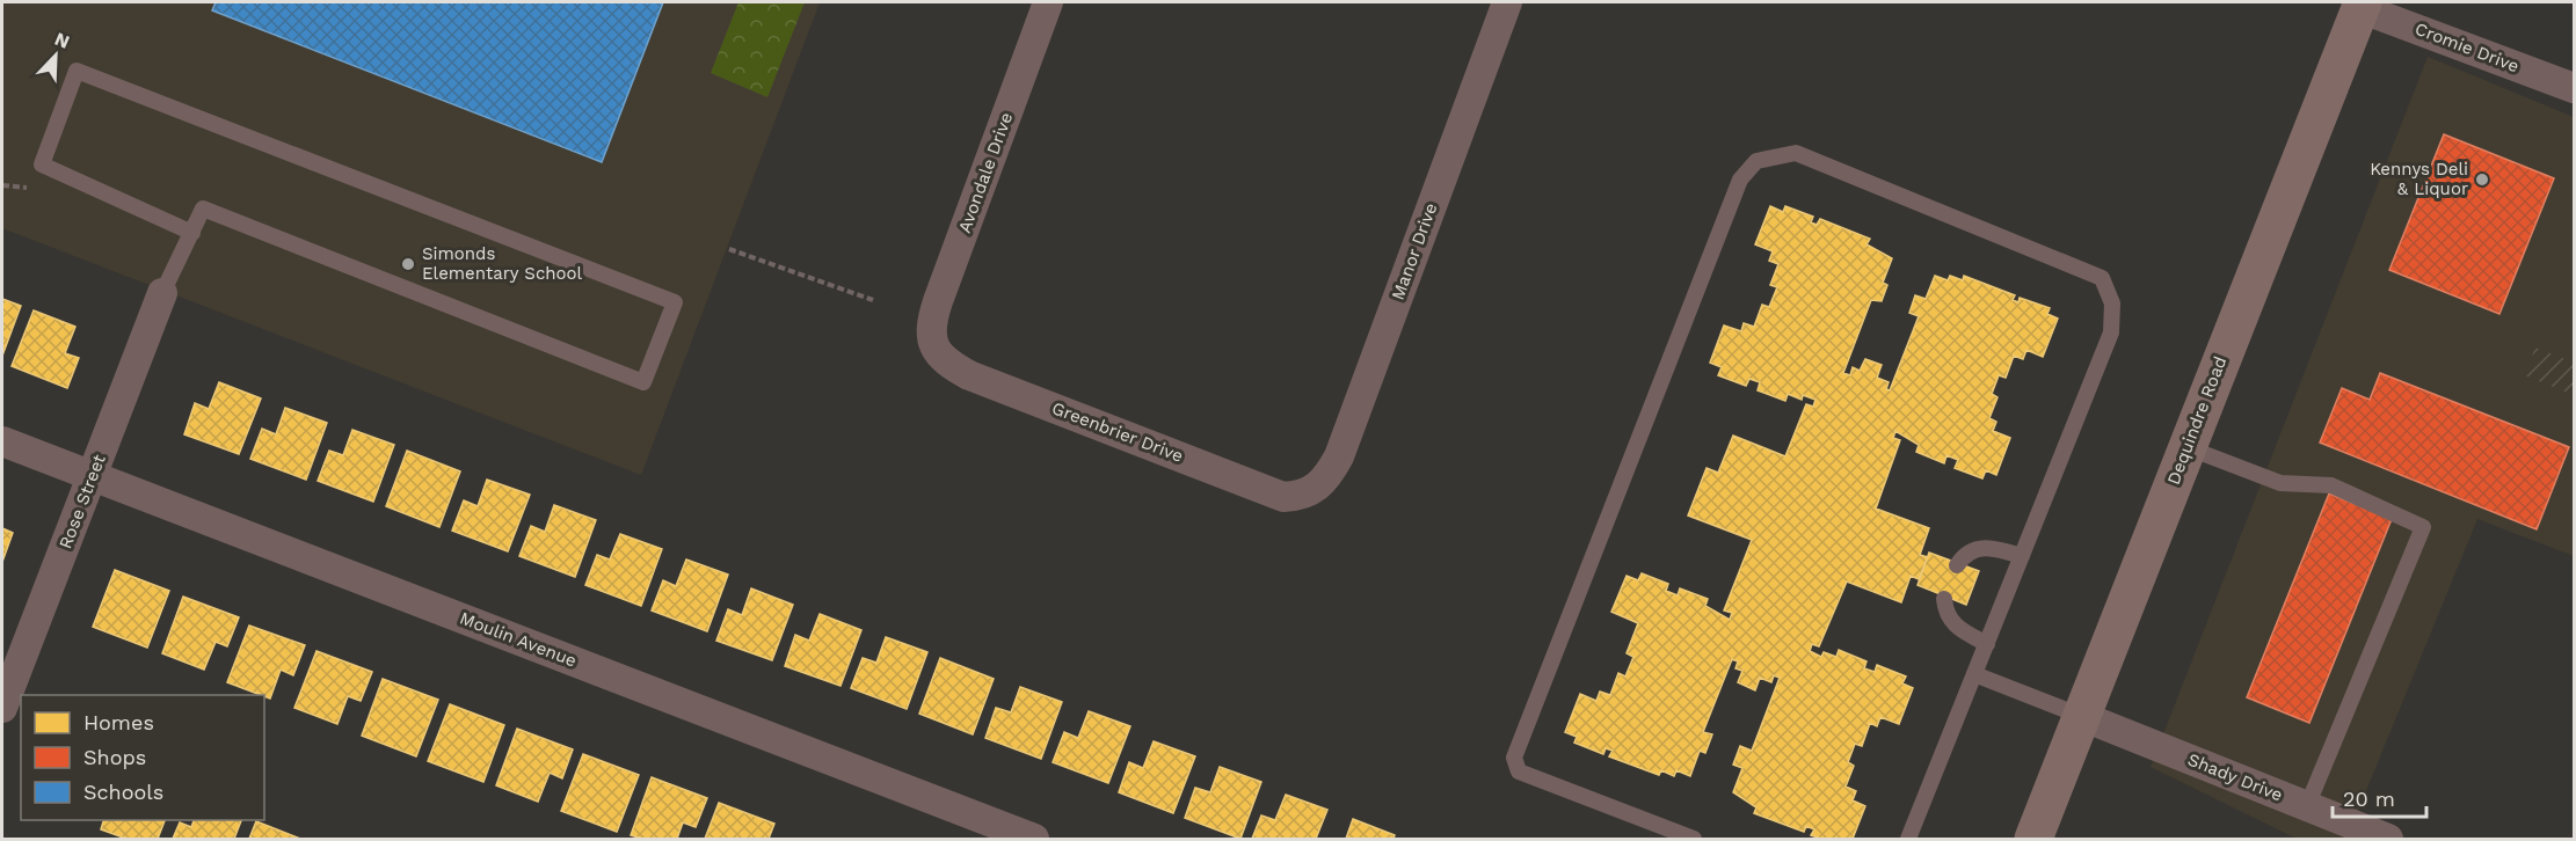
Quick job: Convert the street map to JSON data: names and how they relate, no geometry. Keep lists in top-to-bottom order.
{
  "streets": {
    "main road": ["Dequindre Road"],
    "street": [
      "Cromie Drive",
      "Avondale Drive",
      "Manor Drive",
      "Greenbrier Drive",
      "Rose Street",
      "Moulin Avenue",
      "Shady Drive"
    ]
  },
  "crossings": [
    ["Cromie Drive", "Dequindre Road"],
    ["Avondale Drive", "Greenbrier Drive"],
    ["Manor Drive", "Greenbrier Drive"],
    ["Dequindre Road", "Shady Drive"],
    ["Rose Street", "Moulin Avenue"]
  ],
  "places": ["Kennys Deli & Liquor", "Simonds Elementary School"],
  "legend": ["Homes", "Shops", "Schools"],
  "scale_bar": "20 m",
  "north": "top right"
}
